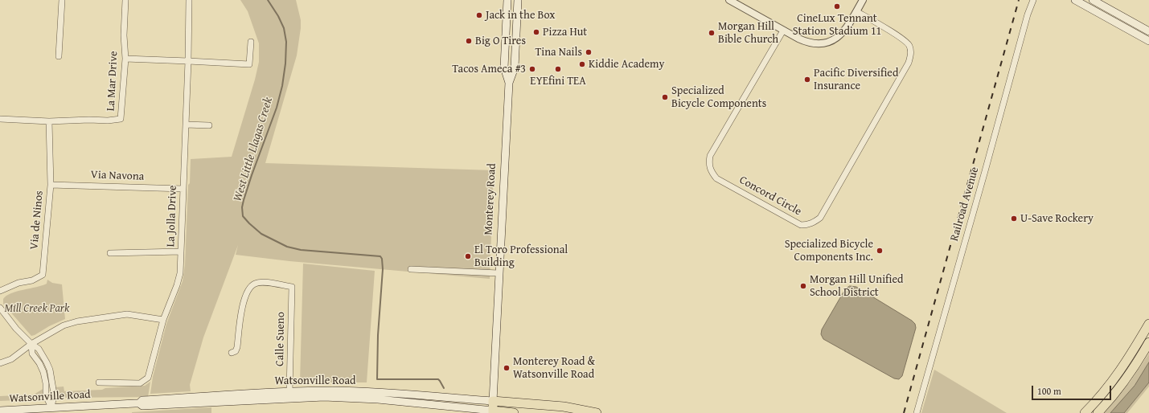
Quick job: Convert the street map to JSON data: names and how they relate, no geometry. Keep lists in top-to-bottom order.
{
  "streets": {
    "main road": ["Monterey Road", "Watsonville Road"],
    "street": [
      "La Mar Drive",
      "Via Navona",
      "Concord Circle",
      "Railroad Avenue",
      "La Jolla Drive",
      "Via de Ninos",
      "Calle Sueno"
    ]
  },
  "crossings": [
    ["La Mar Drive", "Via de Ninos"],
    ["Via Navona", "La Jolla Drive"],
    ["Via Navona", "Via de Ninos"],
    ["Monterey Road", "Watsonville Road"],
    ["Calle Sueno", "Watsonville Road"]
  ],
  "water": ["West Little Llagas Creek"],
  "parks": ["Mill Creek Park"],
  "places": [
    "CineLux Tennant Station Stadium 11",
    "Jack in the Box",
    "Pizza Hut",
    "Morgan Hill Bible Church",
    "Big O Tires",
    "Tina Nails",
    "Kiddie Academy",
    "Tacos Ameca #3",
    "EYEfini TEA",
    "Pacific Diversified Insurance",
    "Specialized Bicycle Components",
    "U-Save Rockery",
    "Specialized Bicycle Components Inc.",
    "El Toro Professional Building",
    "Morgan Hill Unified School District",
    "Monterey Road & Watsonville Road"
  ],
  "scale_bar": "100 m"
}
